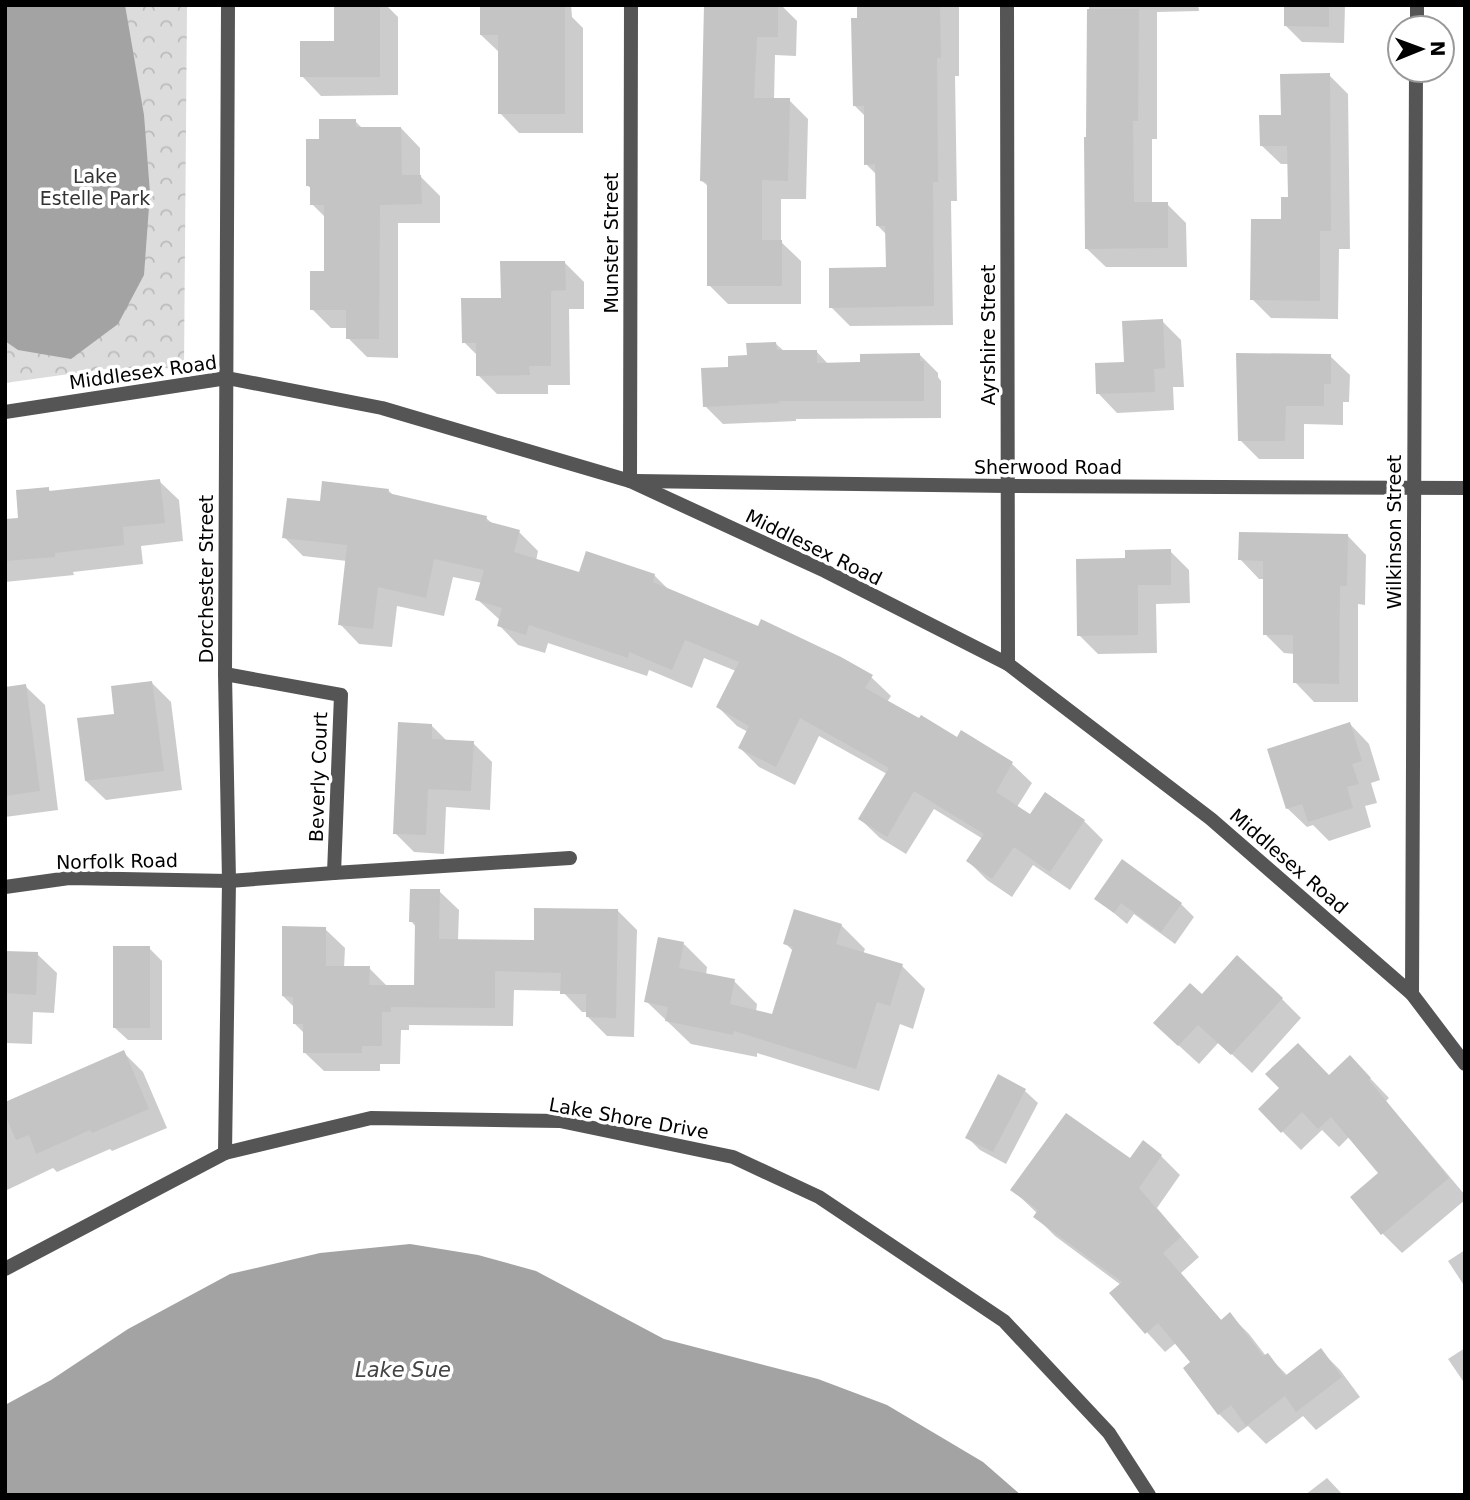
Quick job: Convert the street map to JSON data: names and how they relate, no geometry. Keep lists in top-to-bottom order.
{
  "streets": {
    "street": [
      "Munster Street",
      "Ayrshire Street",
      "Middlesex Road",
      "Sherwood Road",
      "Wilkinson Street",
      "Dorchester Street",
      "Beverly Court",
      "Norfolk Road",
      "Lake Shore Drive"
    ]
  },
  "crossings": [
    ["Munster Street", "Middlesex Road"],
    ["Munster Street", "Sherwood Road"],
    ["Ayrshire Street", "Middlesex Road"],
    ["Ayrshire Street", "Sherwood Road"],
    ["Middlesex Road", "Sherwood Road"],
    ["Middlesex Road", "Wilkinson Street"],
    ["Middlesex Road", "Dorchester Street"],
    ["Sherwood Road", "Wilkinson Street"],
    ["Dorchester Street", "Beverly Court"],
    ["Dorchester Street", "Norfolk Road"],
    ["Dorchester Street", "Lake Shore Drive"]
  ],
  "water": ["Lake Sue"],
  "parks": ["Lake Estelle Park"],
  "north": "right"
}
